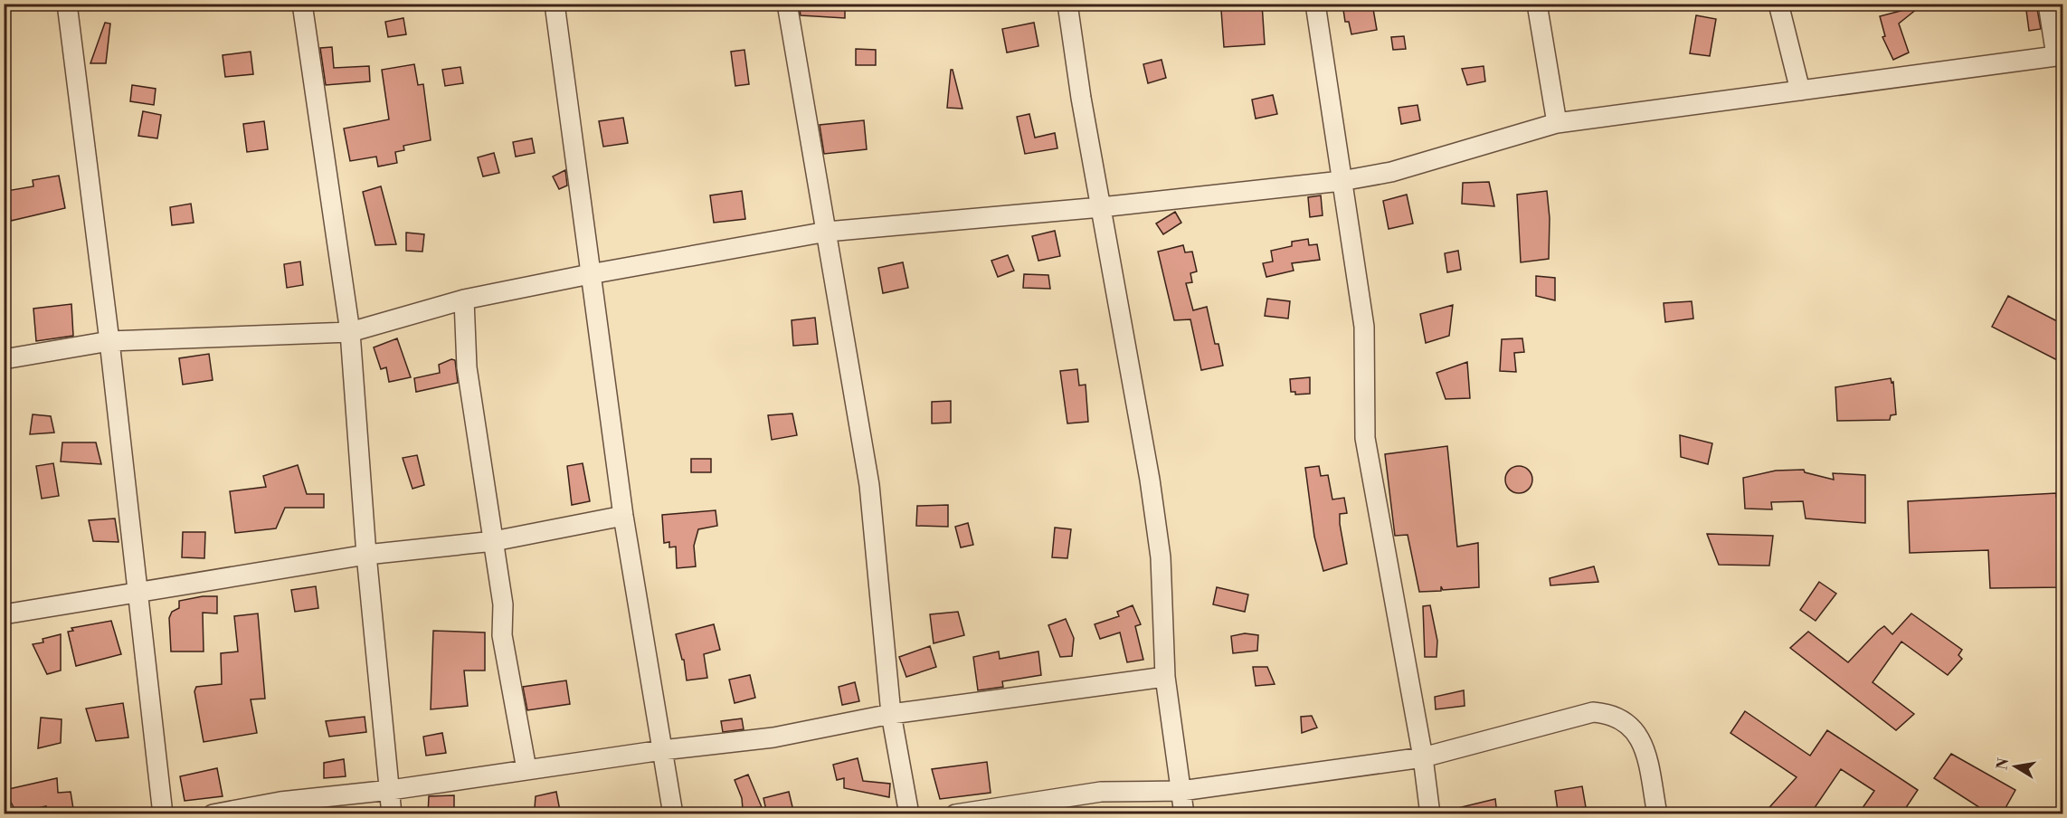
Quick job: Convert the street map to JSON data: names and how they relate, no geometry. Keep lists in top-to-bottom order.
{
  "north": "left"
}
